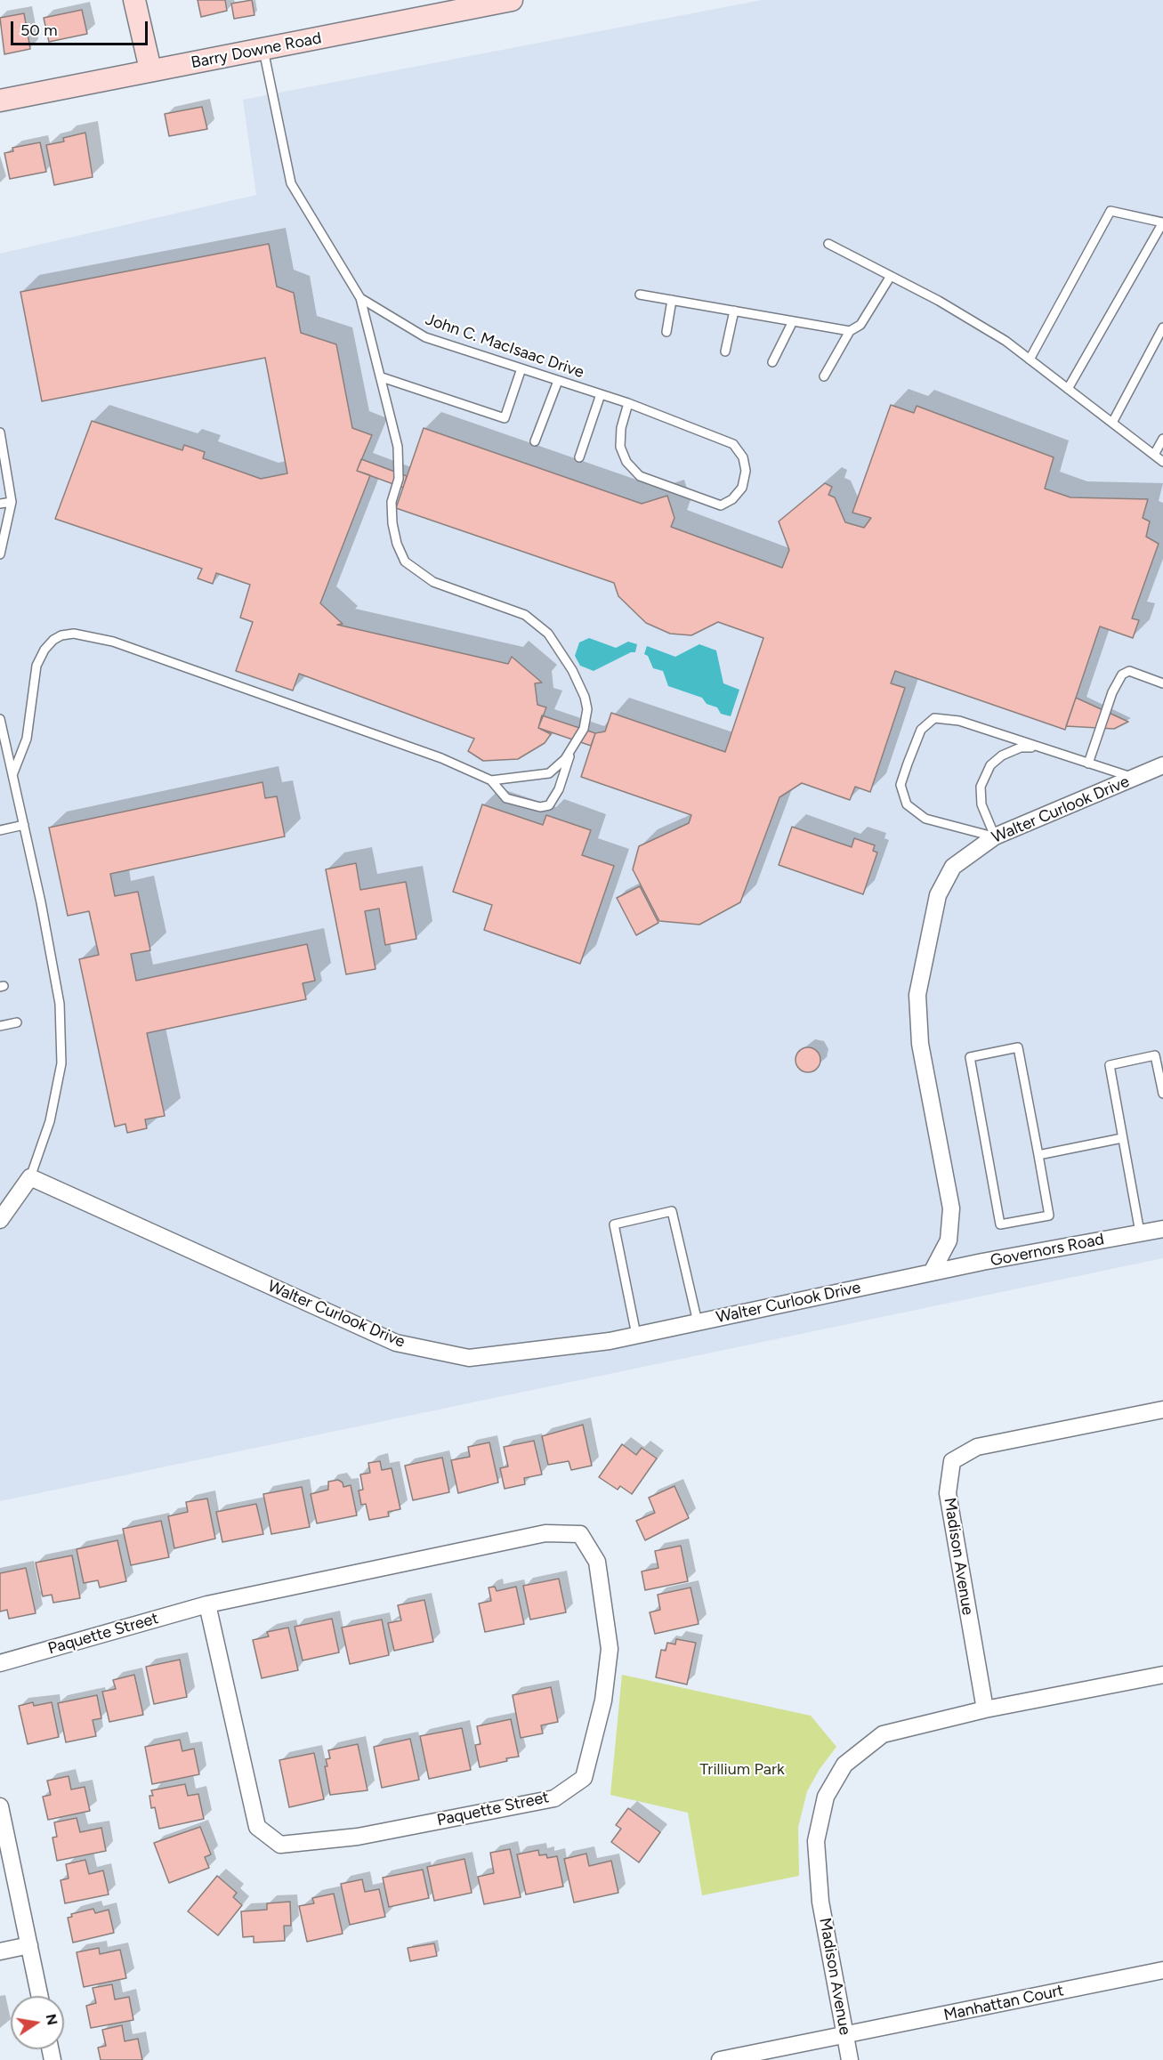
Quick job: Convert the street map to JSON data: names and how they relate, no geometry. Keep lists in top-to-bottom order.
{
  "streets": {
    "main road": ["Barry Downe Road"],
    "street": [
      "Walter Curlook Drive",
      "Governors Road",
      "Madison Avenue",
      "Paquette Street",
      "Manhattan Court"
    ],
    "lane": ["John C. MacIsaac Drive"]
  },
  "crossings": [
    ["Barry Downe Road", "John C. MacIsaac Drive"],
    ["Walter Curlook Drive", "Governors Road"],
    ["Madison Avenue", "Manhattan Court"]
  ],
  "parks": ["Trillium Park"],
  "scale_bar": "50 m",
  "north": "right"
}
